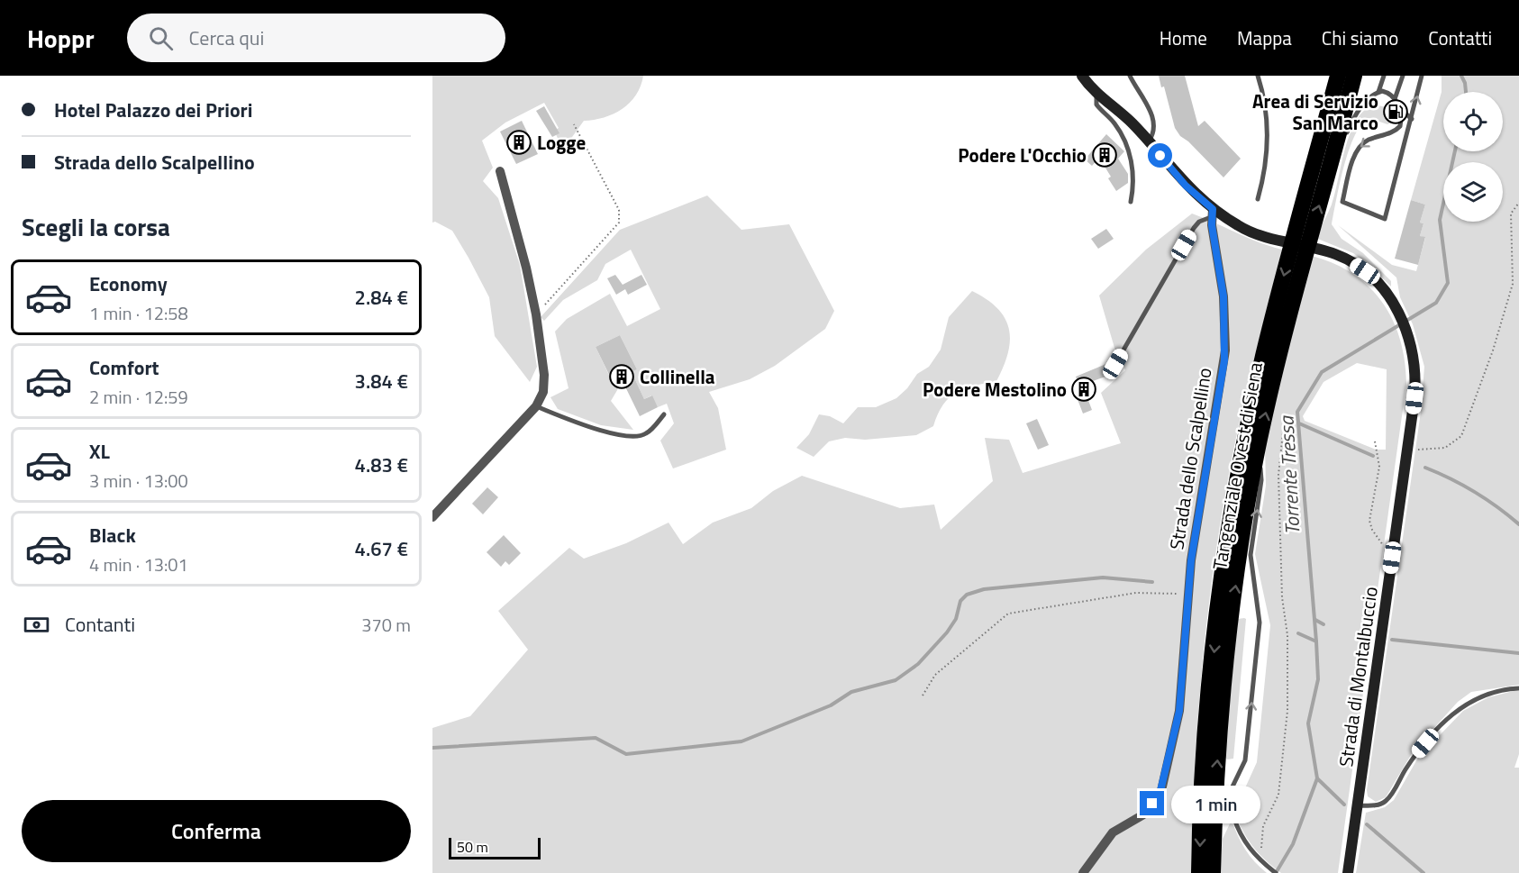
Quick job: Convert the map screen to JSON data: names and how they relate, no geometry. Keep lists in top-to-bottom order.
{
  "streets": {
    "highway": ["Tangenziale Ovest di Siena"],
    "street": ["Strada dello Scalpellino", "Strada di Montalbuccio"]
  },
  "crossings": [
    ["Strada dello Scalpellino", "Strada di Montalbuccio"]
  ],
  "water": ["Torrente Tressa"],
  "places": {
    "fuel station": ["Area di Servizio San Marco"],
    "building": [
      "Logge",
      "Podere L'Occhio",
      "Collinella",
      "Podere Mestolino"
    ]
  },
  "scale_bar": "50 m",
  "page": {
    "header": "Hoppr",
    "search": "Cerca qui",
    "nav": [
      "Home",
      "Mappa",
      "Chi siamo",
      "Contatti"
    ],
    "banner": ["Hotel Palazzo dei Priori", "Strada dello Scalpellino"],
    "heading": "Scegli la corsa",
    "list": [
      {
        "name": "Economy",
        "note": "1 min · 12:58",
        "value": "2.84 €"
      },
      {
        "name": "Comfort",
        "note": "2 min · 12:59",
        "value": "3.84 €"
      },
      {
        "name": "XL",
        "note": "3 min · 13:00",
        "value": "4.83 €"
      },
      {
        "name": "Black",
        "note": "4 min · 13:01",
        "value": "4.67 €"
      }
    ],
    "pay": ["Contanti", "370 m"],
    "bubble": "1 min",
    "buttons": "Conferma",
    "scale": "50 m"
  }
}
